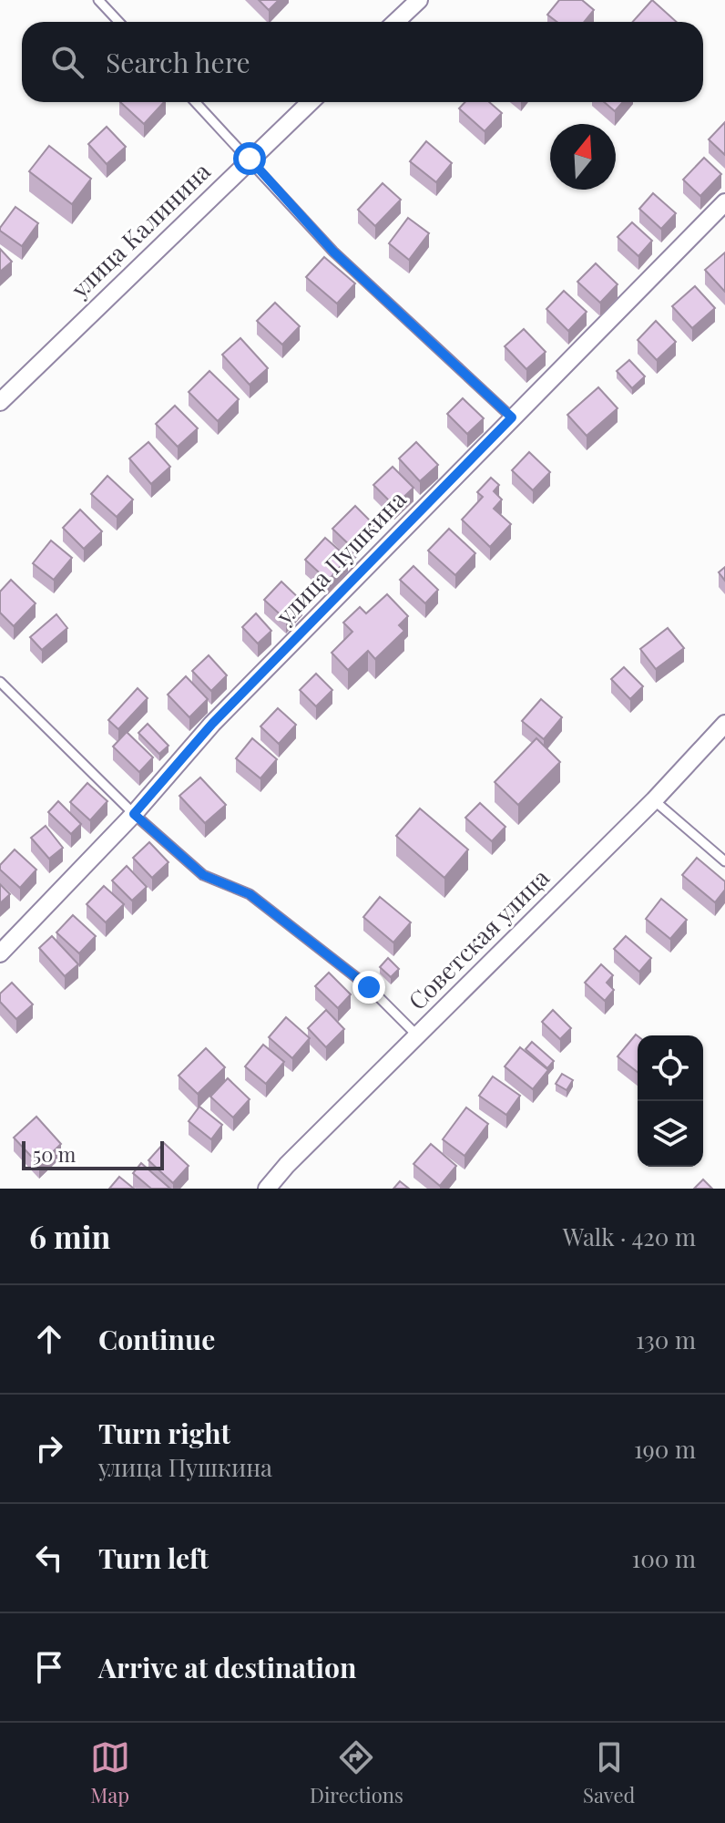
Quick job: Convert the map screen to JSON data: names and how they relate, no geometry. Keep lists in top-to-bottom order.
{
  "streets": {
    "street": ["улица Калинина", "улица Пушкина", "Советская улица"]
  },
  "scale_bar": "50 m",
  "north": "top",
  "page": {
    "search": "Search here",
    "scale": "50 m",
    "heading": ["6 min", "Walk · 420 m"],
    "list": [
      ["Continue", "130 m"],
      ["Turn right", "улица Пушкина", "190 m"],
      ["Turn left", "100 m"],
      "Arrive at destination"
    ],
    "nav": ["Map", "Directions", "Saved"]
  }
}
